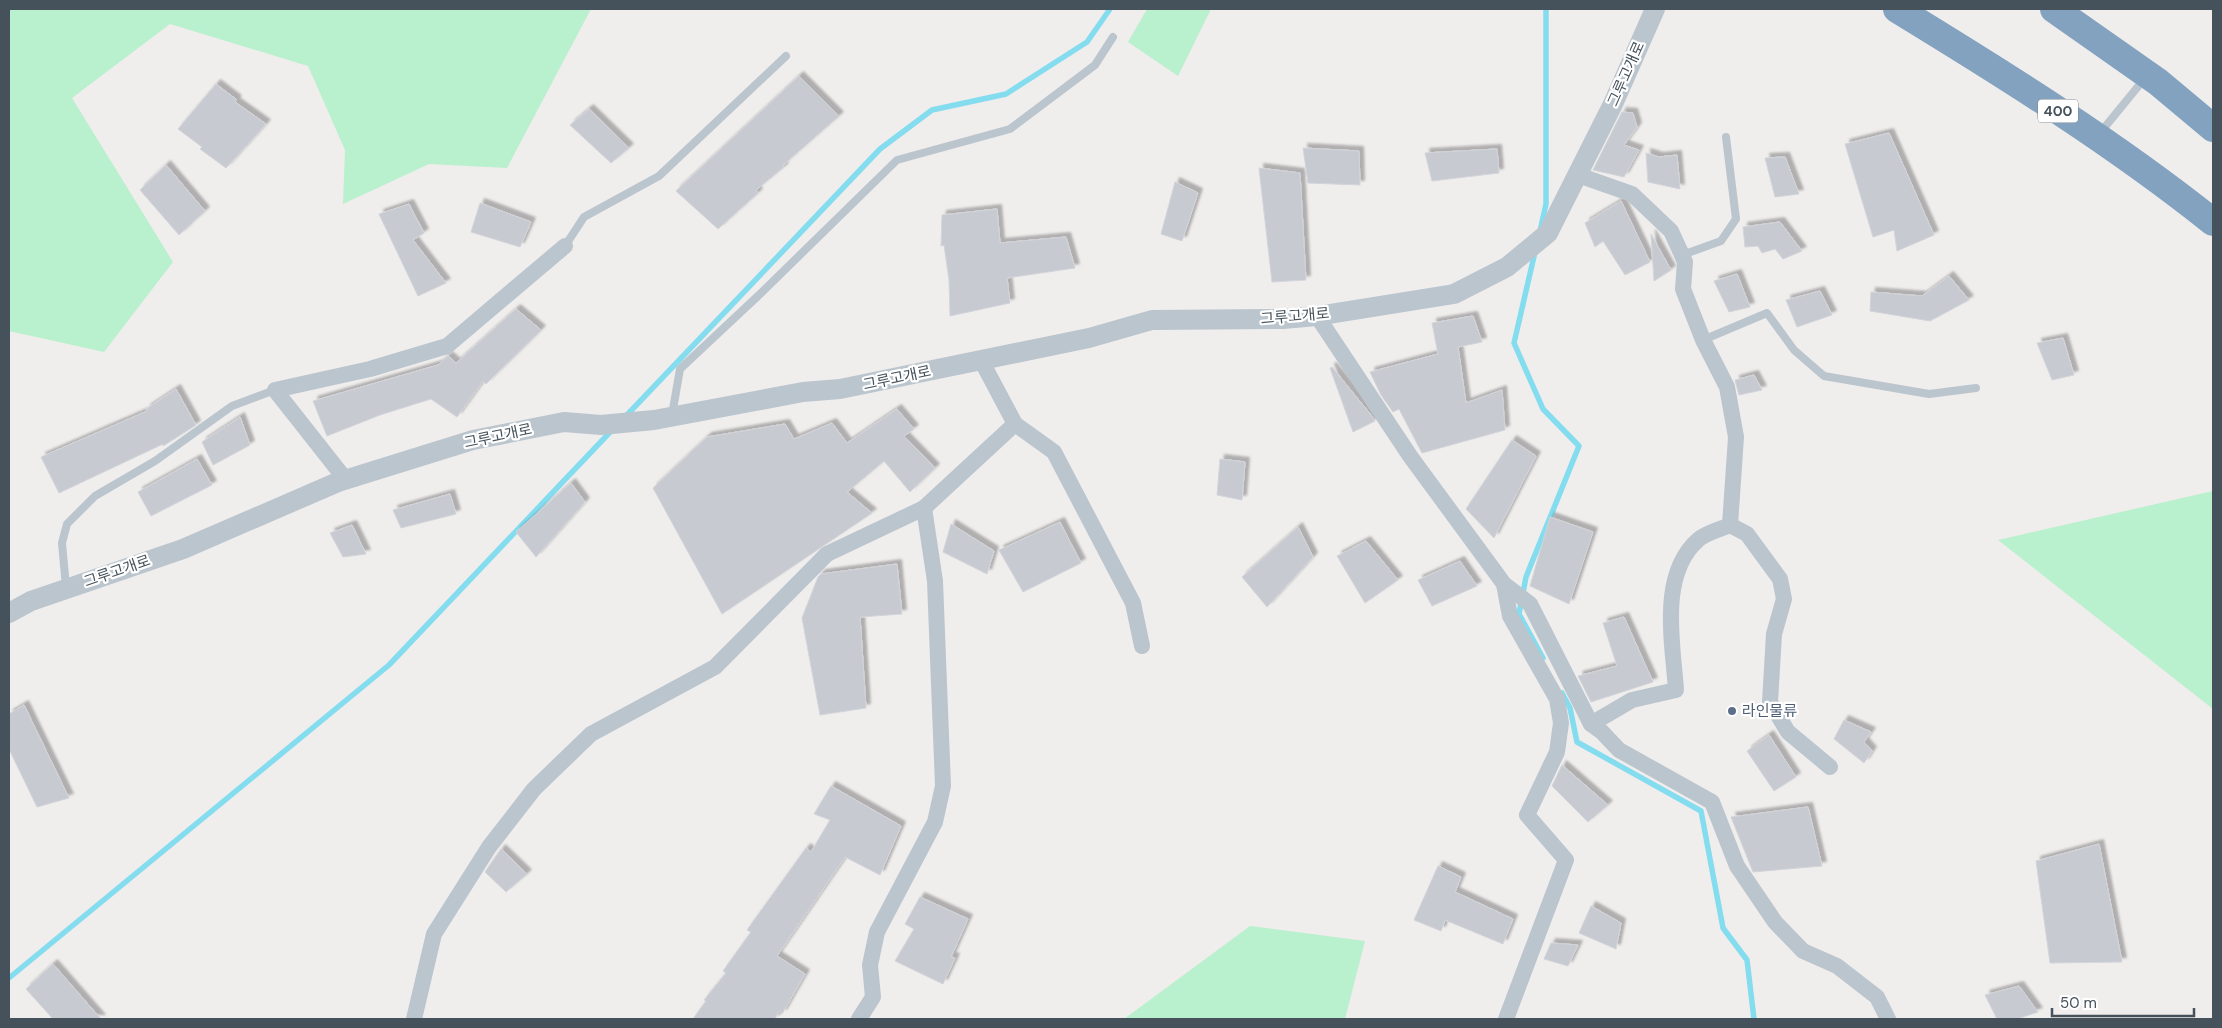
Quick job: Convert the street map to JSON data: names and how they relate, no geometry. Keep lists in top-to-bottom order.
{
  "streets": {
    "highway": ["400"],
    "street": ["그루고개로"]
  },
  "places": ["라인물류"],
  "scale_bar": "50 m"
}
